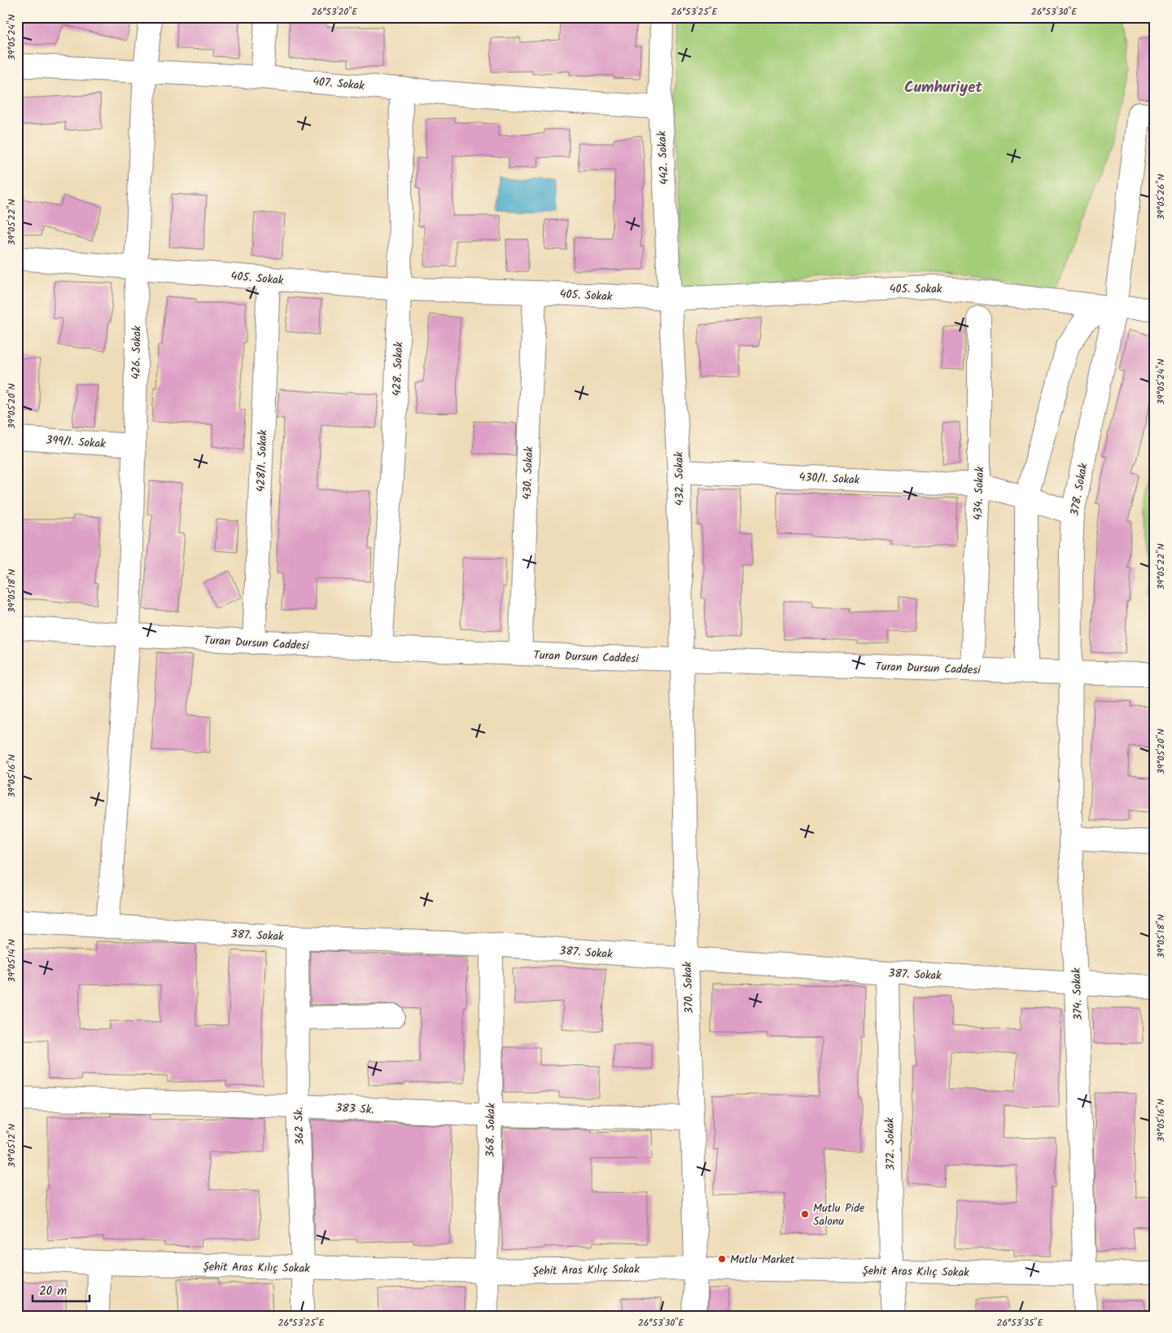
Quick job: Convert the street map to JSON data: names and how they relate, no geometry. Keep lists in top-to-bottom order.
{
  "streets": {
    "street": [
      "407. Sokak",
      "442. Sokak",
      "405. Sokak",
      "426. Sokak",
      "428. Sokak",
      "399/1. Sokak",
      "428/1. Sokak",
      "430. Sokak",
      "430/1. Sokak",
      "432. Sokak",
      "378. Sokak",
      "434. Sokak",
      "Turan Dursun Caddesi",
      "387. Sokak",
      "370. Sokak",
      "374. Sokak",
      "383 Sk.",
      "362 Sk.",
      "368. Sokak",
      "372. Sokak",
      "Şehit Aras Kılıç Sokak"
    ]
  },
  "crossings": [
    ["407. Sokak", "442. Sokak"],
    ["407. Sokak", "426. Sokak"],
    ["407. Sokak", "428. Sokak"],
    ["442. Sokak", "405. Sokak"],
    ["442. Sokak", "432. Sokak"],
    ["405. Sokak", "426. Sokak"],
    ["405. Sokak", "428. Sokak"],
    ["405. Sokak", "428/1. Sokak"],
    ["405. Sokak", "430. Sokak"],
    ["405. Sokak", "432. Sokak"],
    ["405. Sokak", "378. Sokak"],
    ["426. Sokak", "399/1. Sokak"],
    ["426. Sokak", "Turan Dursun Caddesi"],
    ["426. Sokak", "387. Sokak"],
    ["428. Sokak", "Turan Dursun Caddesi"],
    ["428/1. Sokak", "Turan Dursun Caddesi"],
    ["430. Sokak", "Turan Dursun Caddesi"],
    ["430/1. Sokak", "432. Sokak"],
    ["430/1. Sokak", "378. Sokak"],
    ["430/1. Sokak", "434. Sokak"],
    ["432. Sokak", "Turan Dursun Caddesi"],
    ["432. Sokak", "370. Sokak"],
    ["378. Sokak", "Turan Dursun Caddesi"],
    ["378. Sokak", "374. Sokak"],
    ["434. Sokak", "Turan Dursun Caddesi"],
    ["Turan Dursun Caddesi", "370. Sokak"],
    ["Turan Dursun Caddesi", "374. Sokak"],
    ["387. Sokak", "370. Sokak"],
    ["387. Sokak", "374. Sokak"],
    ["387. Sokak", "362 Sk."],
    ["387. Sokak", "368. Sokak"],
    ["387. Sokak", "372. Sokak"],
    ["370. Sokak", "383 Sk."],
    ["370. Sokak", "Şehit Aras Kılıç Sokak"],
    ["374. Sokak", "Şehit Aras Kılıç Sokak"],
    ["383 Sk.", "362 Sk."],
    ["383 Sk.", "368. Sokak"],
    ["362 Sk.", "Şehit Aras Kılıç Sokak"],
    ["368. Sokak", "Şehit Aras Kılıç Sokak"],
    ["372. Sokak", "Şehit Aras Kılıç Sokak"]
  ],
  "districts": ["Cumhuriyet"],
  "places": ["Mutlu Pide Salonu", "Mutlu Market"],
  "scale_bar": "20 m",
  "coordinates": [
    "26°53'20\"E",
    "26°53'25\"E",
    "26°53'30\"E",
    "39°05'24\"N",
    "39°05'26\"N",
    "39°05'22\"N",
    "39°05'20\"N",
    "39°05'18\"N",
    "39°05'16\"N",
    "39°05'14\"N",
    "39°05'12\"N",
    "26°53'35\"E"
  ]
}
